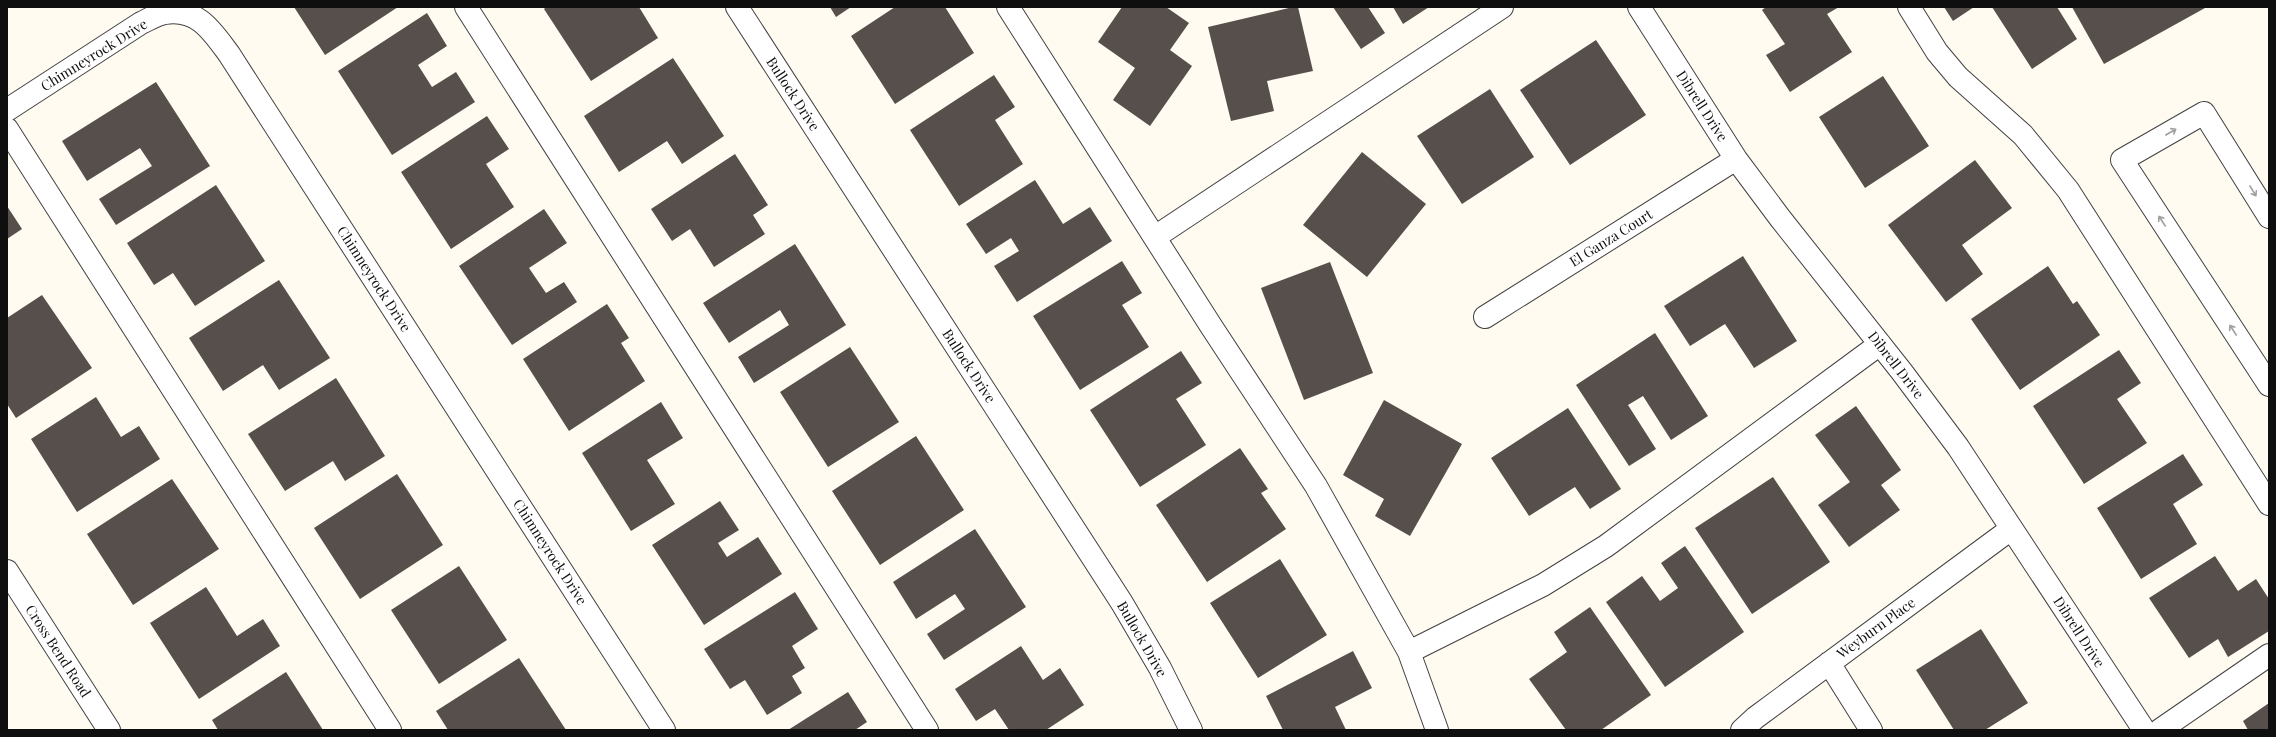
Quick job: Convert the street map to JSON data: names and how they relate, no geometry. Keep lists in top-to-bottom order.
{
  "streets": {
    "street": [
      "Chimneyrock Drive",
      "Bullock Drive",
      "Dibrell Drive",
      "El Ganza Court",
      "Weyburn Place",
      "Cross Bend Road"
    ]
  },
  "crossings": [
    ["Dibrell Drive", "El Ganza Court"],
    ["Dibrell Drive", "Weyburn Place"]
  ]
}
